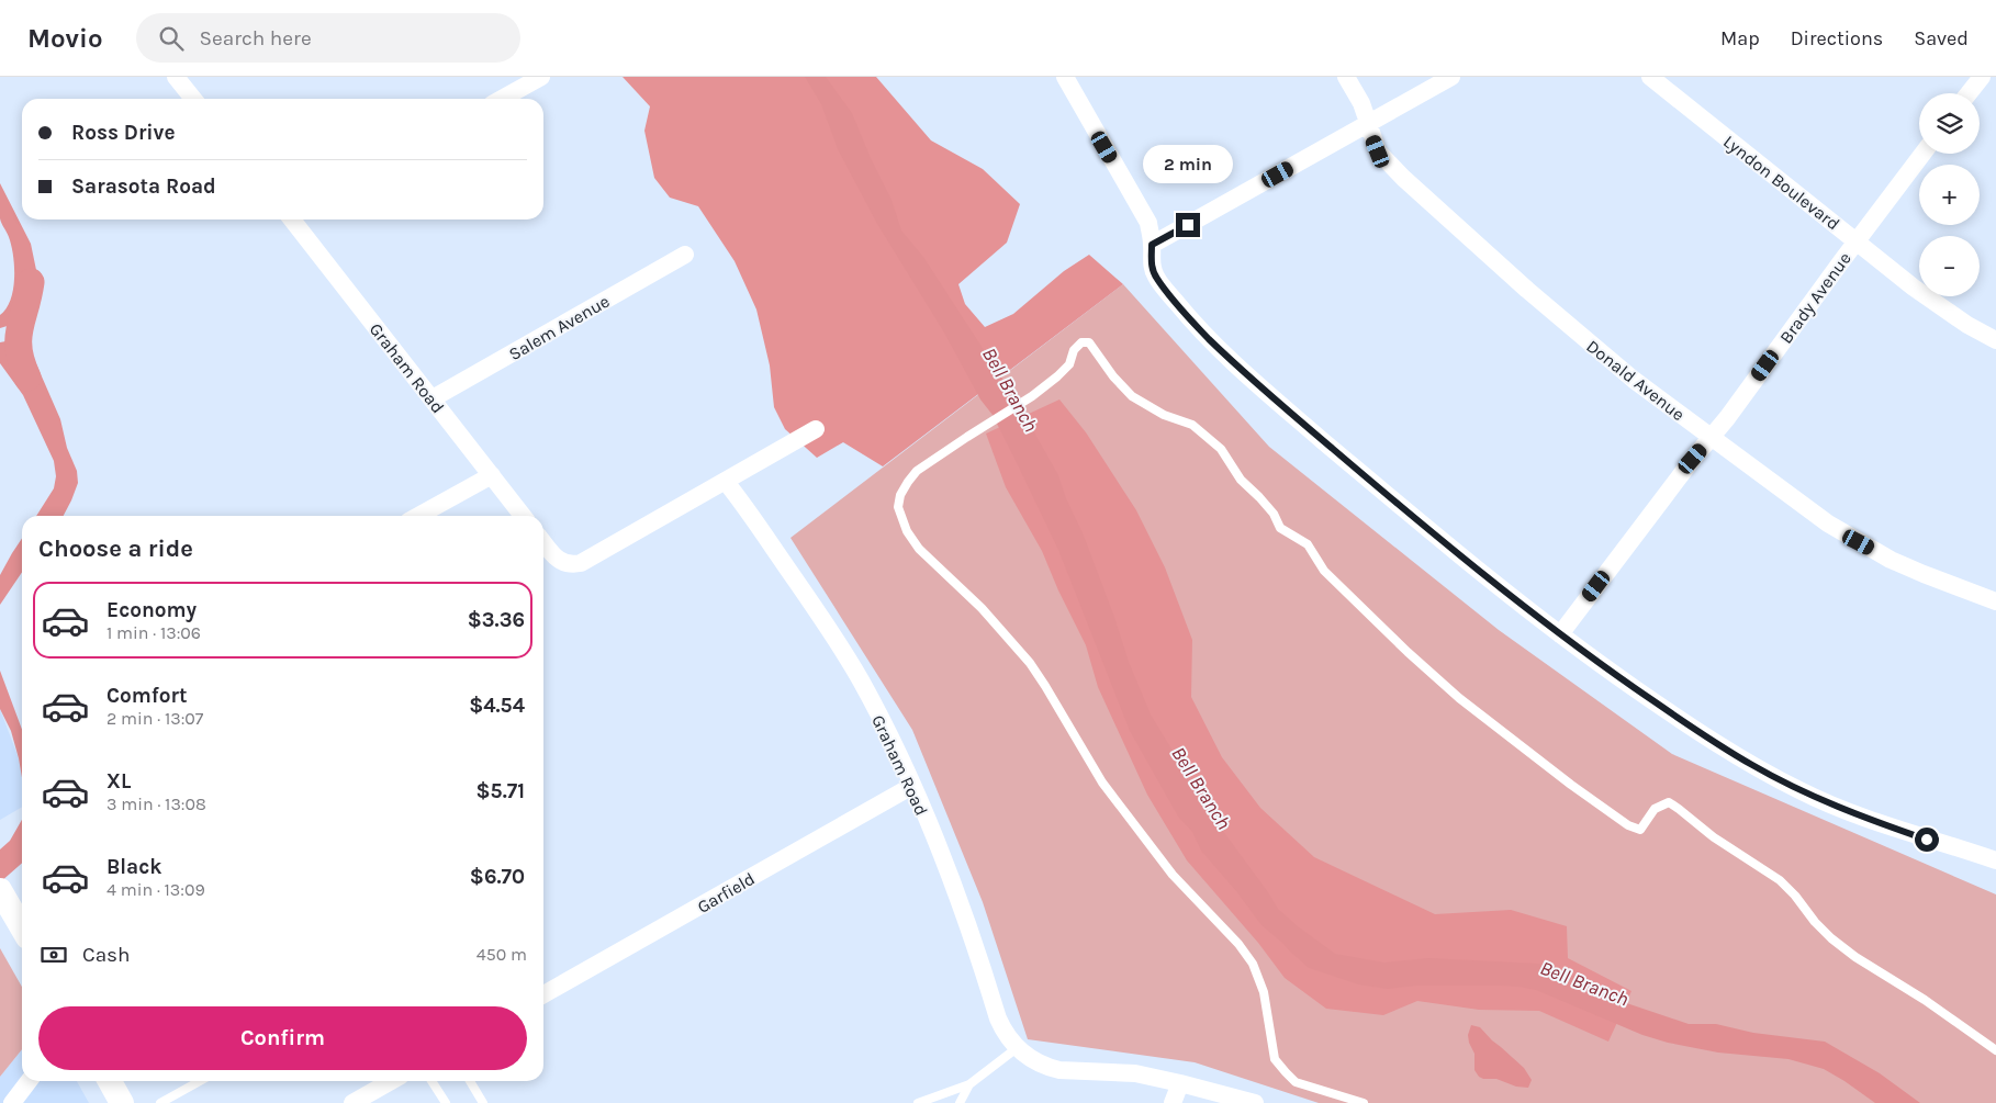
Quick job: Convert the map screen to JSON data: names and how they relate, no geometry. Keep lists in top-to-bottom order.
{
  "streets": {
    "street": [
      "Lyndon Boulevard",
      "Brady Avenue",
      "Salem Avenue",
      "Graham Road",
      "Donald Avenue",
      "Garfield"
    ]
  },
  "crossings": [
    ["Lyndon Boulevard", "Brady Avenue"],
    ["Brady Avenue", "Donald Avenue"],
    ["Salem Avenue", "Graham Road"],
    ["Graham Road", "Garfield"]
  ],
  "water": ["Bell Branch"],
  "page": {
    "header": "Movio",
    "search": "Search here",
    "nav": ["Map", "Directions", "Saved"],
    "map_buttons": ["+", "−"],
    "banner": ["Ross Drive", "Sarasota Road"],
    "bubble": "2 min",
    "heading": "Choose a ride",
    "list": [
      {
        "name": "Economy",
        "note": "1 min · 13:06",
        "value": "$3.36"
      },
      {
        "name": "Comfort",
        "note": "2 min · 13:07",
        "value": "$4.54"
      },
      {
        "name": "XL",
        "note": "3 min · 13:08",
        "value": "$5.71"
      },
      {
        "name": "Black",
        "note": "4 min · 13:09",
        "value": "$6.70"
      }
    ],
    "pay": ["Cash", "450 m"],
    "buttons": "Confirm"
  }
}
